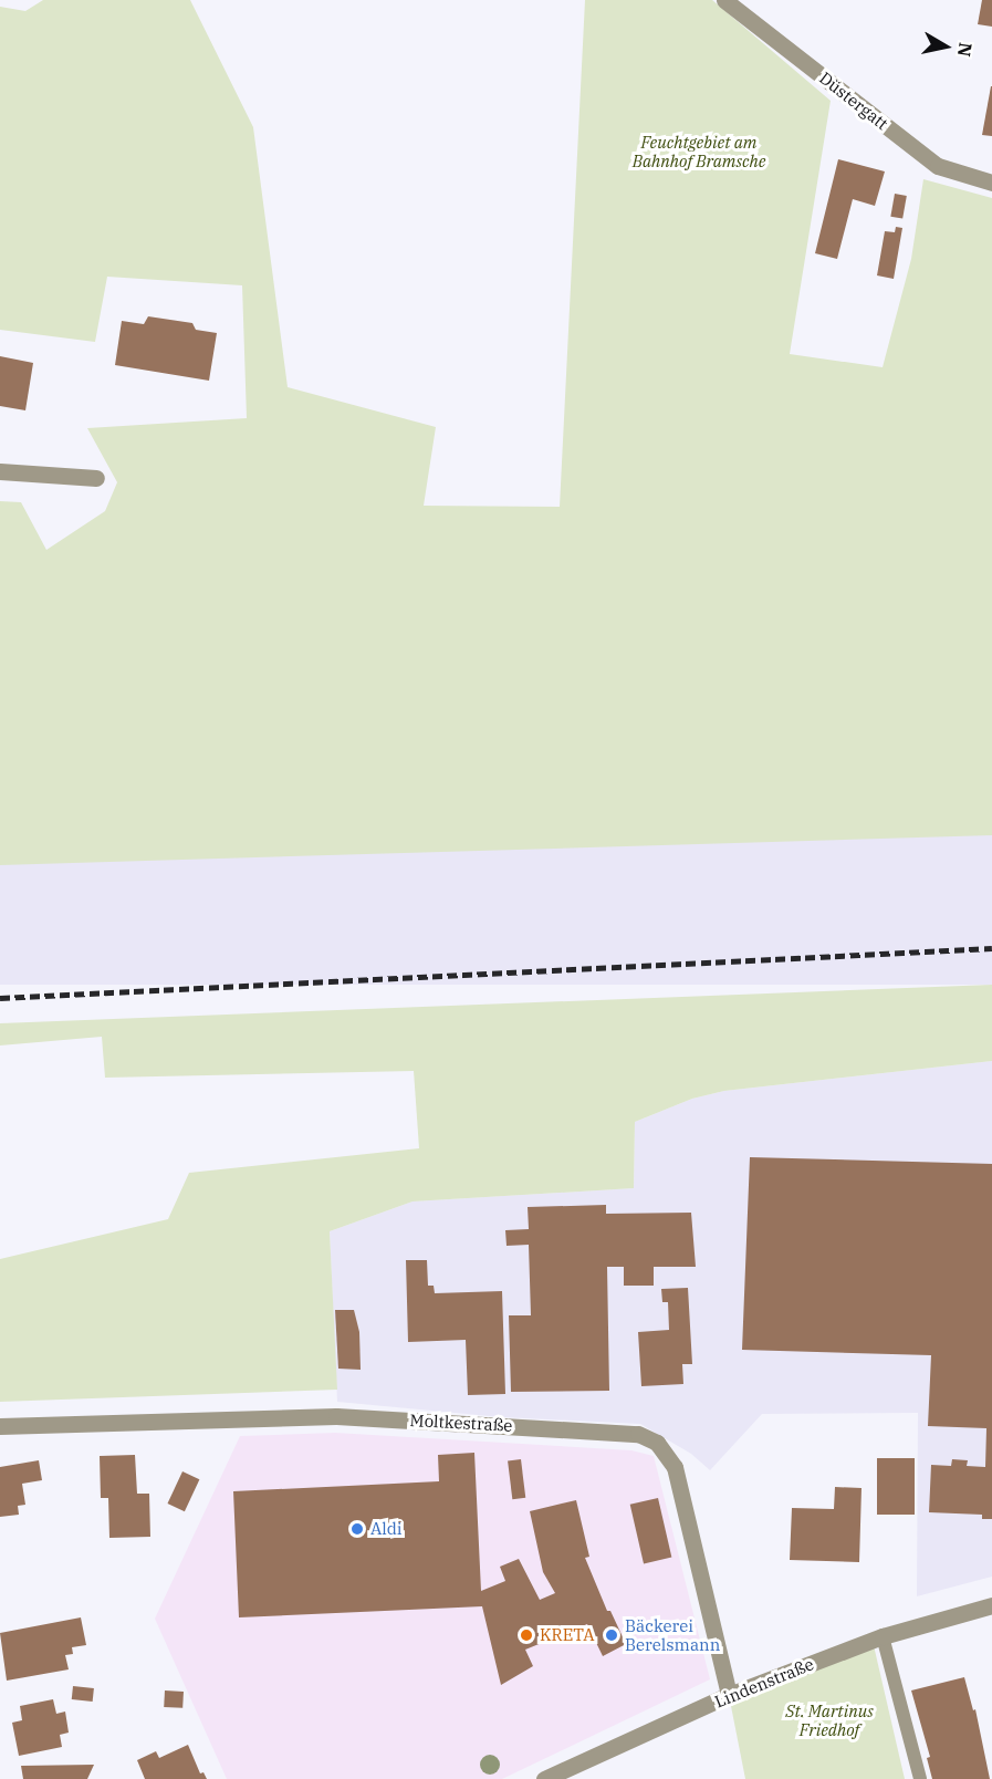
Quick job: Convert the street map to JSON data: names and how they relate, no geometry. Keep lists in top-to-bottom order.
{
  "streets": {
    "street": ["Düstergatt", "Moltkestraße", "Lindenstraße"]
  },
  "crossings": [
    ["Moltkestraße", "Lindenstraße"]
  ],
  "parks": ["Feuchtgebiet am Bahnhof Bramsche", "St. Martinus Friedhof"],
  "places": ["Aldi", "KRETA", "Bäckerei Berelsmann"],
  "north": "right"
}
